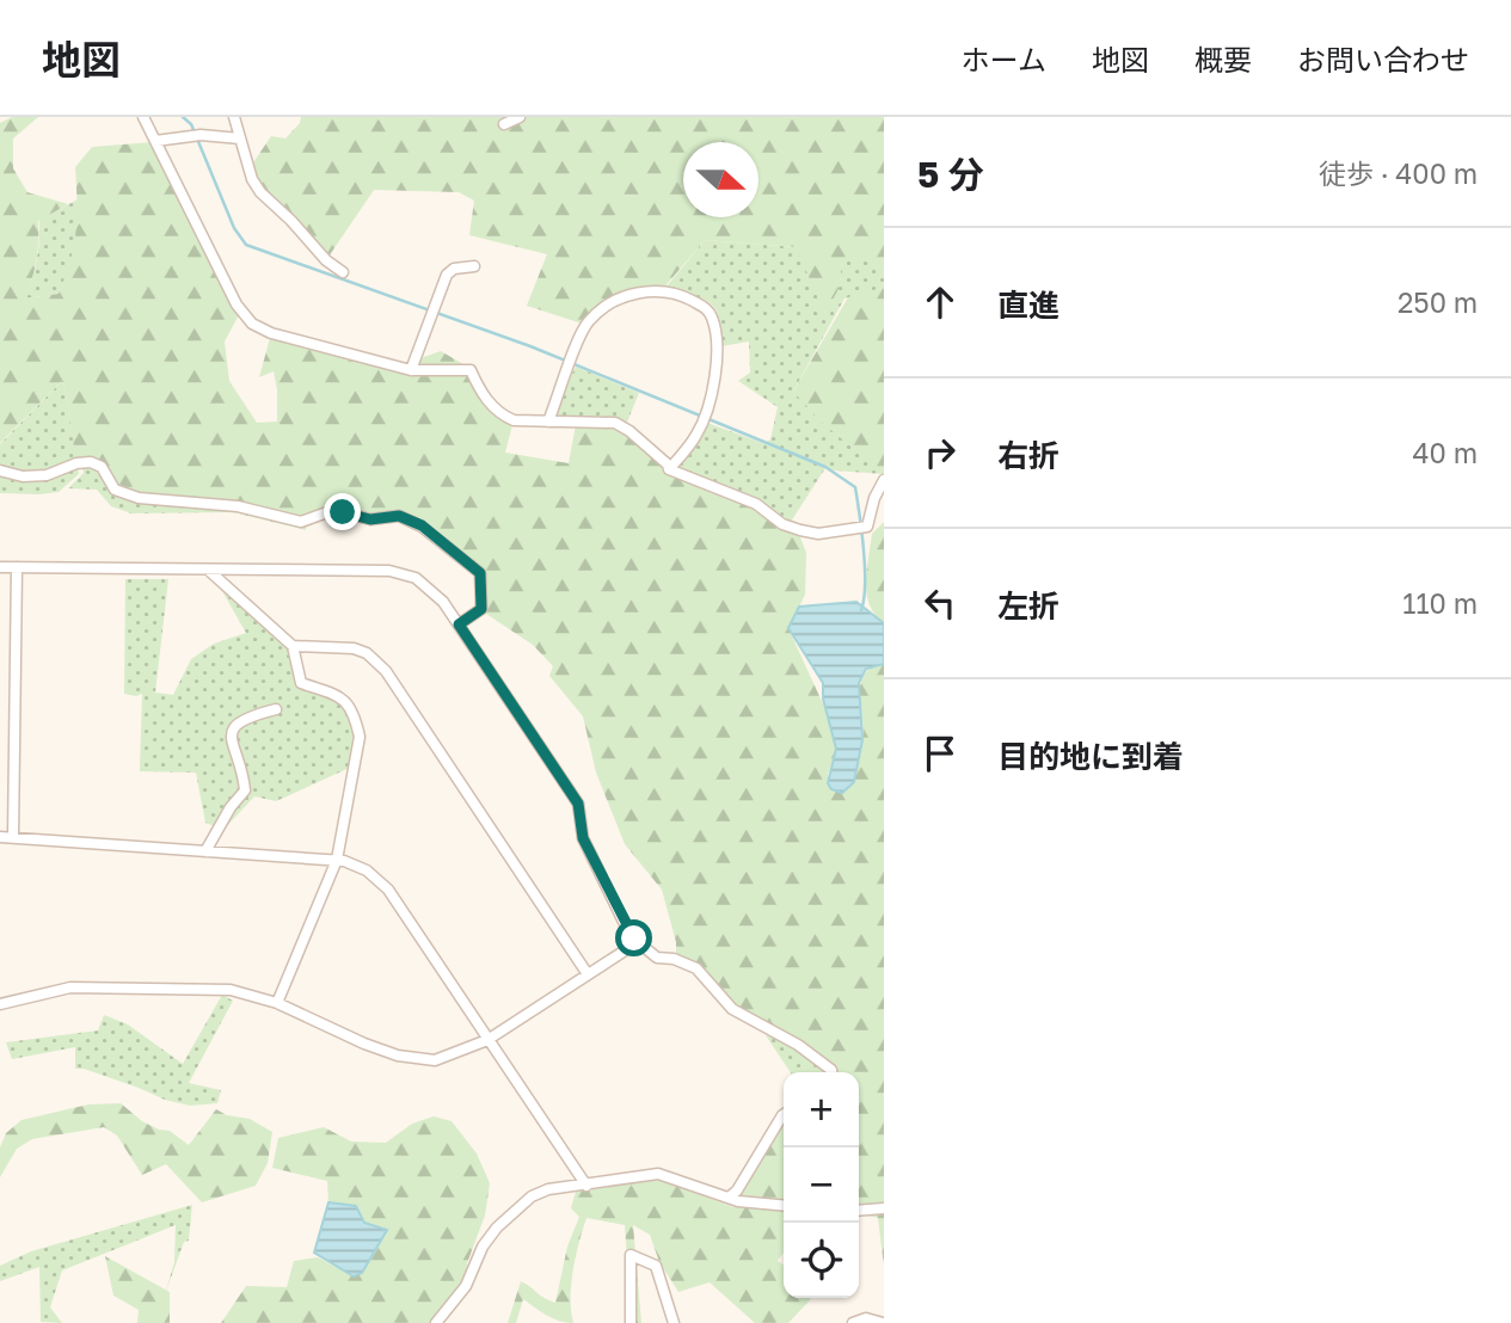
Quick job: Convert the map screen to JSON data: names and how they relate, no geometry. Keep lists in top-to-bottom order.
{
  "north": "right",
  "page": {
    "header": "地図",
    "nav": [
      "ホーム",
      "地図",
      "概要",
      "お問い合わせ"
    ],
    "heading": ["5 分", "徒歩 · 400 m"],
    "list": [
      ["直進", "250 m"],
      ["右折", "40 m"],
      ["左折", "110 m"],
      "目的地に到着"
    ],
    "map_buttons": ["+", "−"]
  }
}
